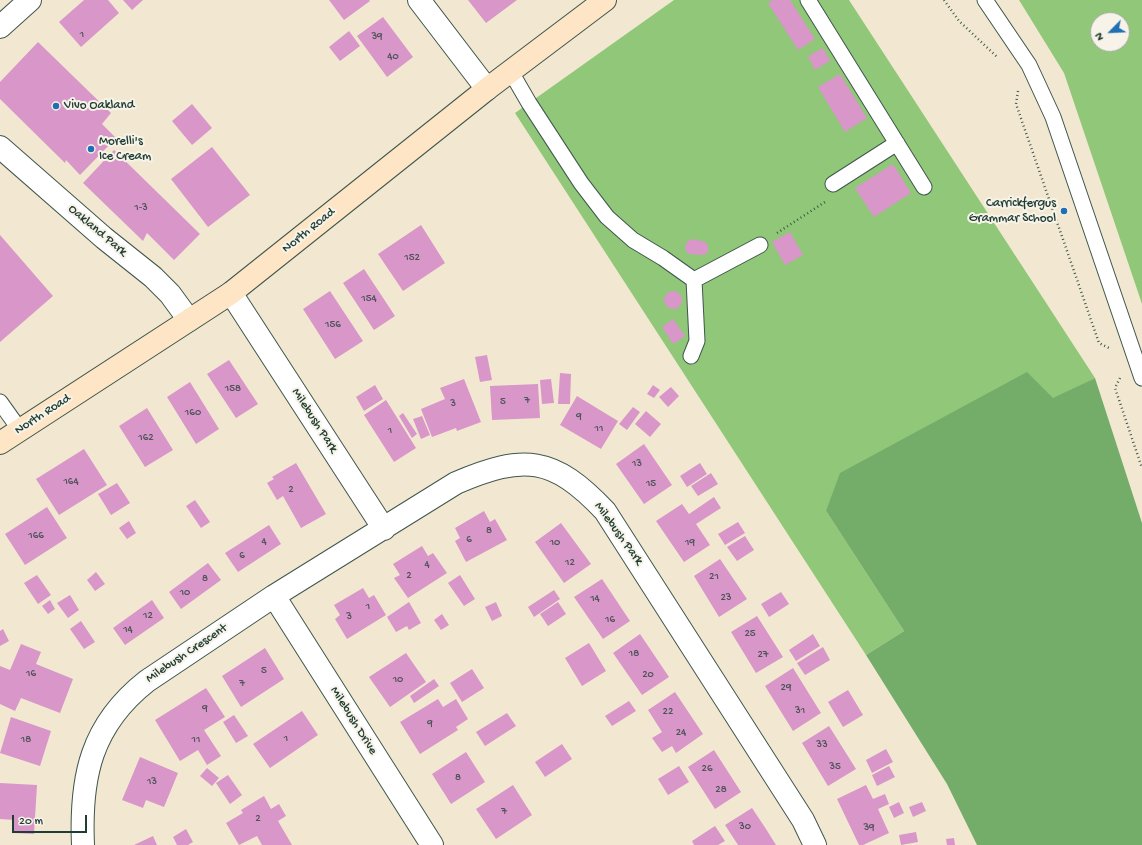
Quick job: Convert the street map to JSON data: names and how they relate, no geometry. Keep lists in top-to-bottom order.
{
  "streets": {
    "street": [
      "Oakland Park",
      "North Road",
      "Milebush Park",
      "Milebush Crescent",
      "Milebush Drive"
    ]
  },
  "crossings": [
    ["Oakland Park", "North Road"],
    ["North Road", "Milebush Park"],
    ["Milebush Park", "Milebush Crescent"],
    ["Milebush Crescent", "Milebush Drive"]
  ],
  "places": ["Vivo Oakland", "Morelli's Ice Cream", "Carrickfergus Grammar School"],
  "house_numbers": [
    "1",
    "39",
    "40",
    "1-3",
    "152",
    "154",
    "156",
    "158",
    "7",
    "5",
    "3",
    "160",
    "9",
    "11",
    "1",
    "162",
    "13",
    "164",
    "15",
    "2",
    "8",
    "166",
    "6",
    "4",
    "10",
    "19",
    "6",
    "12",
    "4",
    "2",
    "21",
    "8",
    "10",
    "23",
    "14",
    "1",
    "12",
    "3",
    "16",
    "14",
    "25",
    "18",
    "27",
    "5",
    "16",
    "20",
    "10",
    "7",
    "29",
    "9",
    "31",
    "22",
    "9",
    "24",
    "1",
    "18",
    "11",
    "33",
    "35",
    "26",
    "8",
    "13",
    "28",
    "7",
    "2",
    "30",
    "39"
  ],
  "scale_bar": "20 m",
  "north": "bottom left"
}
